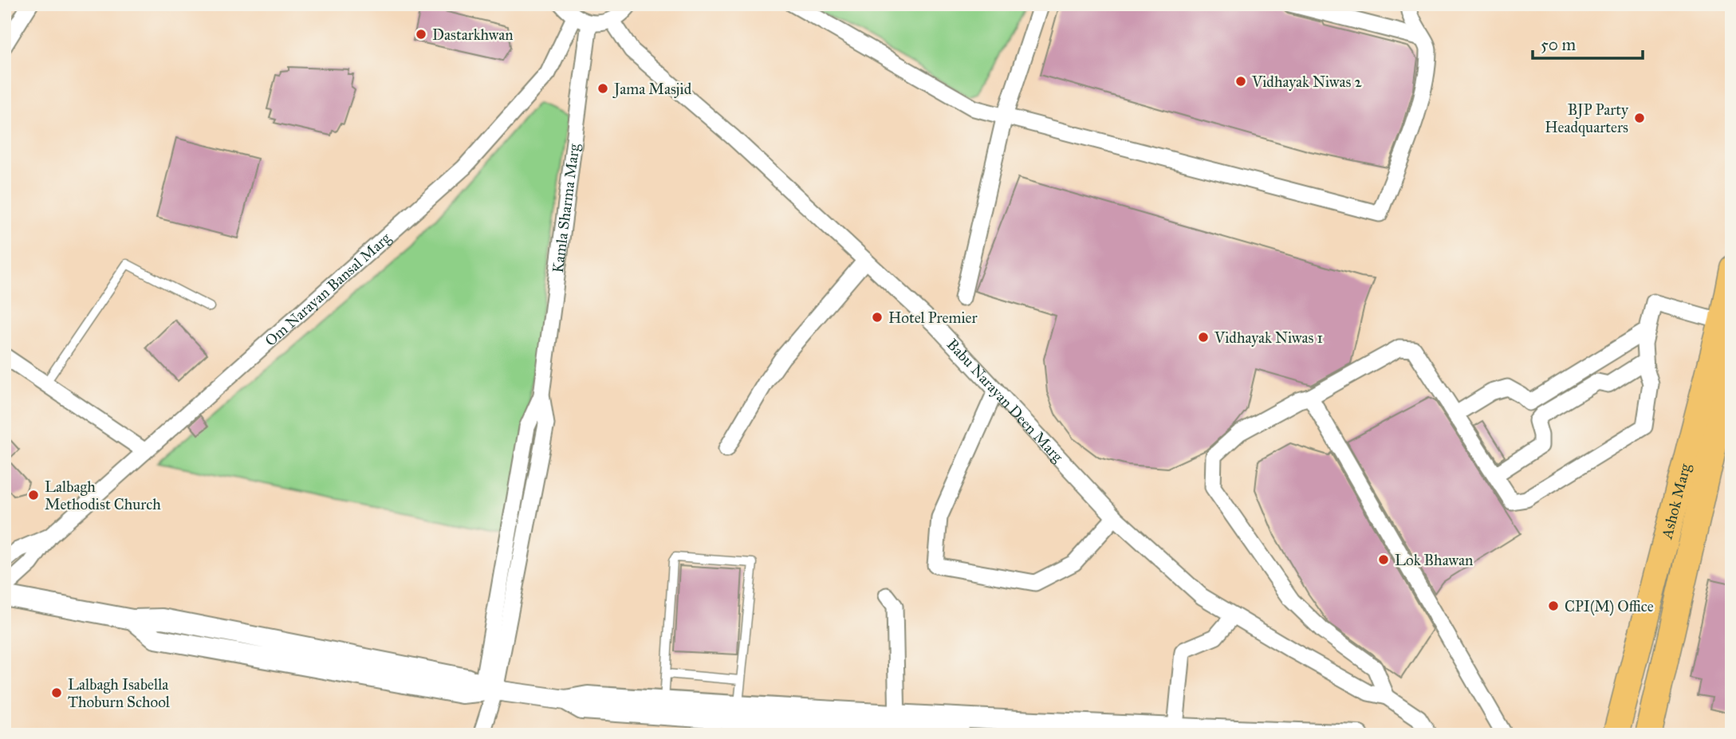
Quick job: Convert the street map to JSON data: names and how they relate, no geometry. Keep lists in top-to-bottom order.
{
  "streets": {
    "main road": ["Ashok Marg"],
    "street": ["Kamla Sharma Marg", "Om Narayan Bansal Marg", "Babu Narayan Deen Marg"]
  },
  "places": [
    "Dastarkhwan",
    "Vidhayak Niwas 2",
    "Jama Masjid",
    "BJP Party Headquarters",
    "Hotel Premier",
    "Vidhayak Niwas 1",
    "Lalbagh Methodist Church",
    "Lok Bhawan",
    "CPI(M) Office",
    "Lalbagh Isabella Thoburn School"
  ],
  "scale_bar": "50 m"
}
